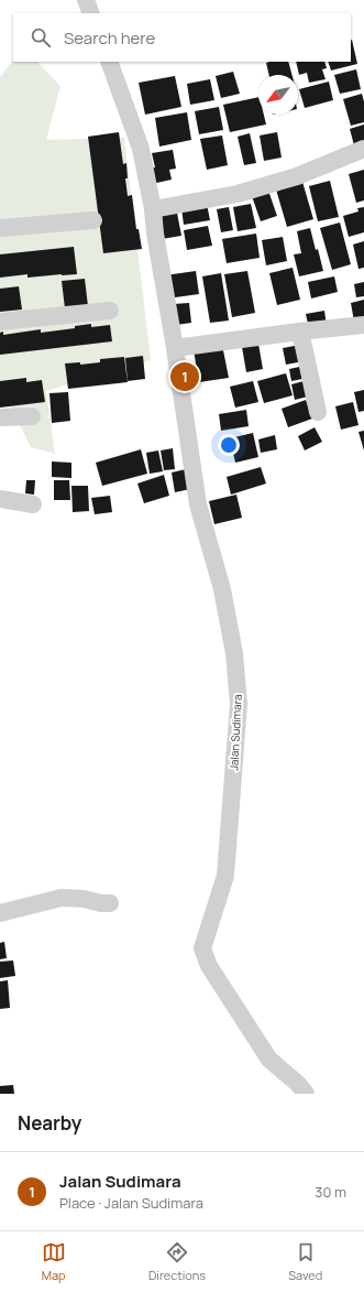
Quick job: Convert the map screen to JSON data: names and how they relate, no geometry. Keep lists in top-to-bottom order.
{
  "streets": {
    "street": ["Jalan Sudimara"]
  },
  "north": "bottom left",
  "page": {
    "search": "Search here",
    "pins": "1",
    "heading": "Nearby",
    "list": [
      {
        "mark": "1",
        "name": "Jalan Sudimara",
        "note": "Place · Jalan Sudimara",
        "value": "30 m"
      }
    ],
    "nav": ["Map", "Directions", "Saved"]
  }
}
